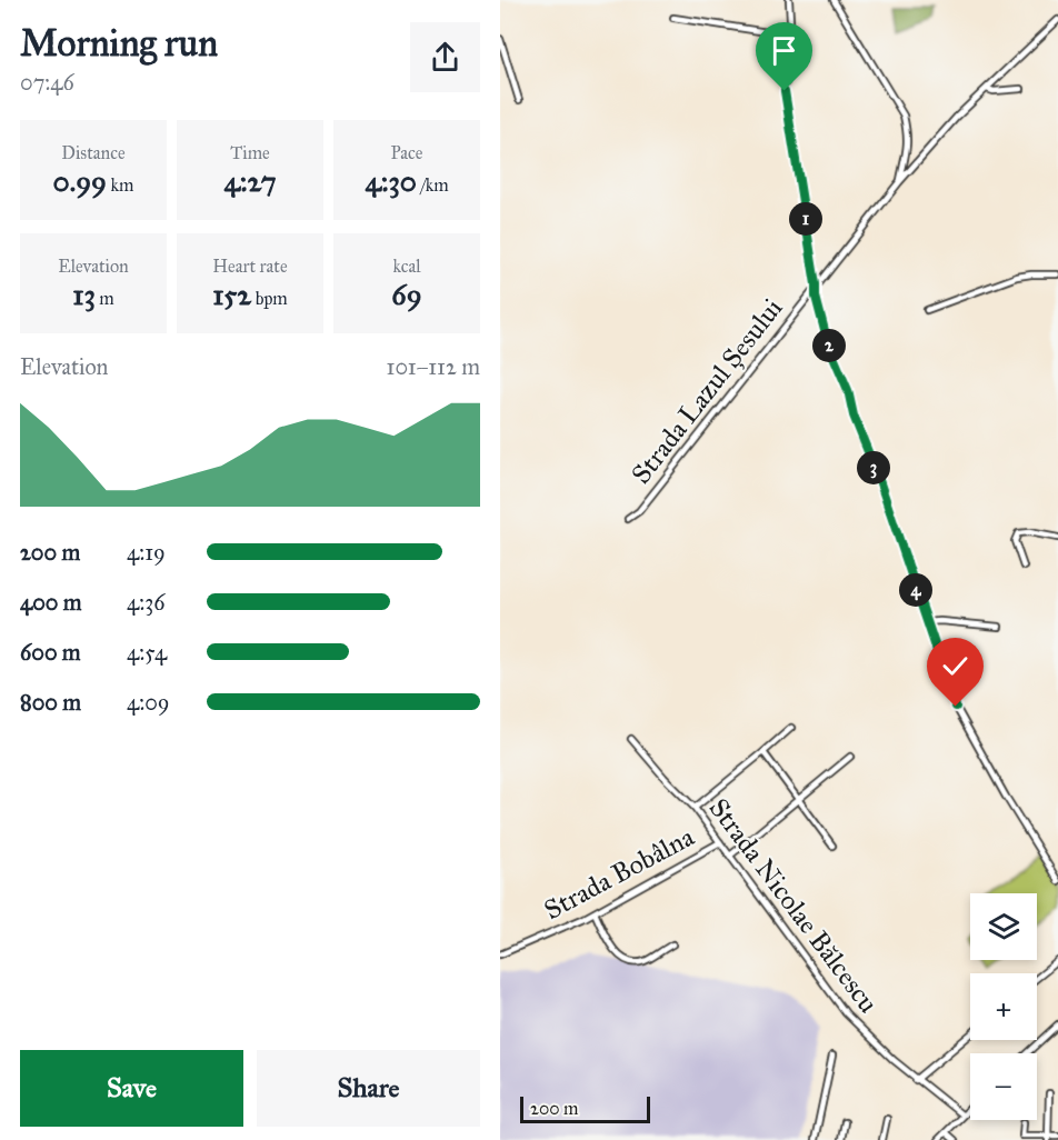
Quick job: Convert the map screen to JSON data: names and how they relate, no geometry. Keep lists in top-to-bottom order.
{
  "streets": {
    "street": ["Strada Lazul Șesului", "Strada Bobâlna", "Strada Nicolae Bălcescu"]
  },
  "crossings": [
    ["Strada Bobâlna", "Strada Nicolae Bălcescu"]
  ],
  "scale_bar": "200 m",
  "page": {
    "heading": ["Morning run", "07:46"],
    "stats": [
      ["Distance", "0.99 km"],
      ["Time", "4:27"],
      ["Pace", "4:30 /km"],
      ["Elevation", "13 m"],
      ["Heart rate", "152 bpm"],
      ["kcal", "69"]
    ],
    "pins": [
      "1",
      "2",
      "3",
      "4"
    ],
    "chart": ["Elevation", "101–112 m"],
    "list": [
      {
        "name": "200 m",
        "note": "4:19"
      },
      {
        "name": "400 m",
        "note": "4:36"
      },
      {
        "name": "600 m",
        "note": "4:54"
      },
      {
        "name": "800 m",
        "note": "4:09"
      }
    ],
    "map_buttons": ["+", "−"],
    "buttons": ["Save", "Share"],
    "scale": "200 m"
  }
}
